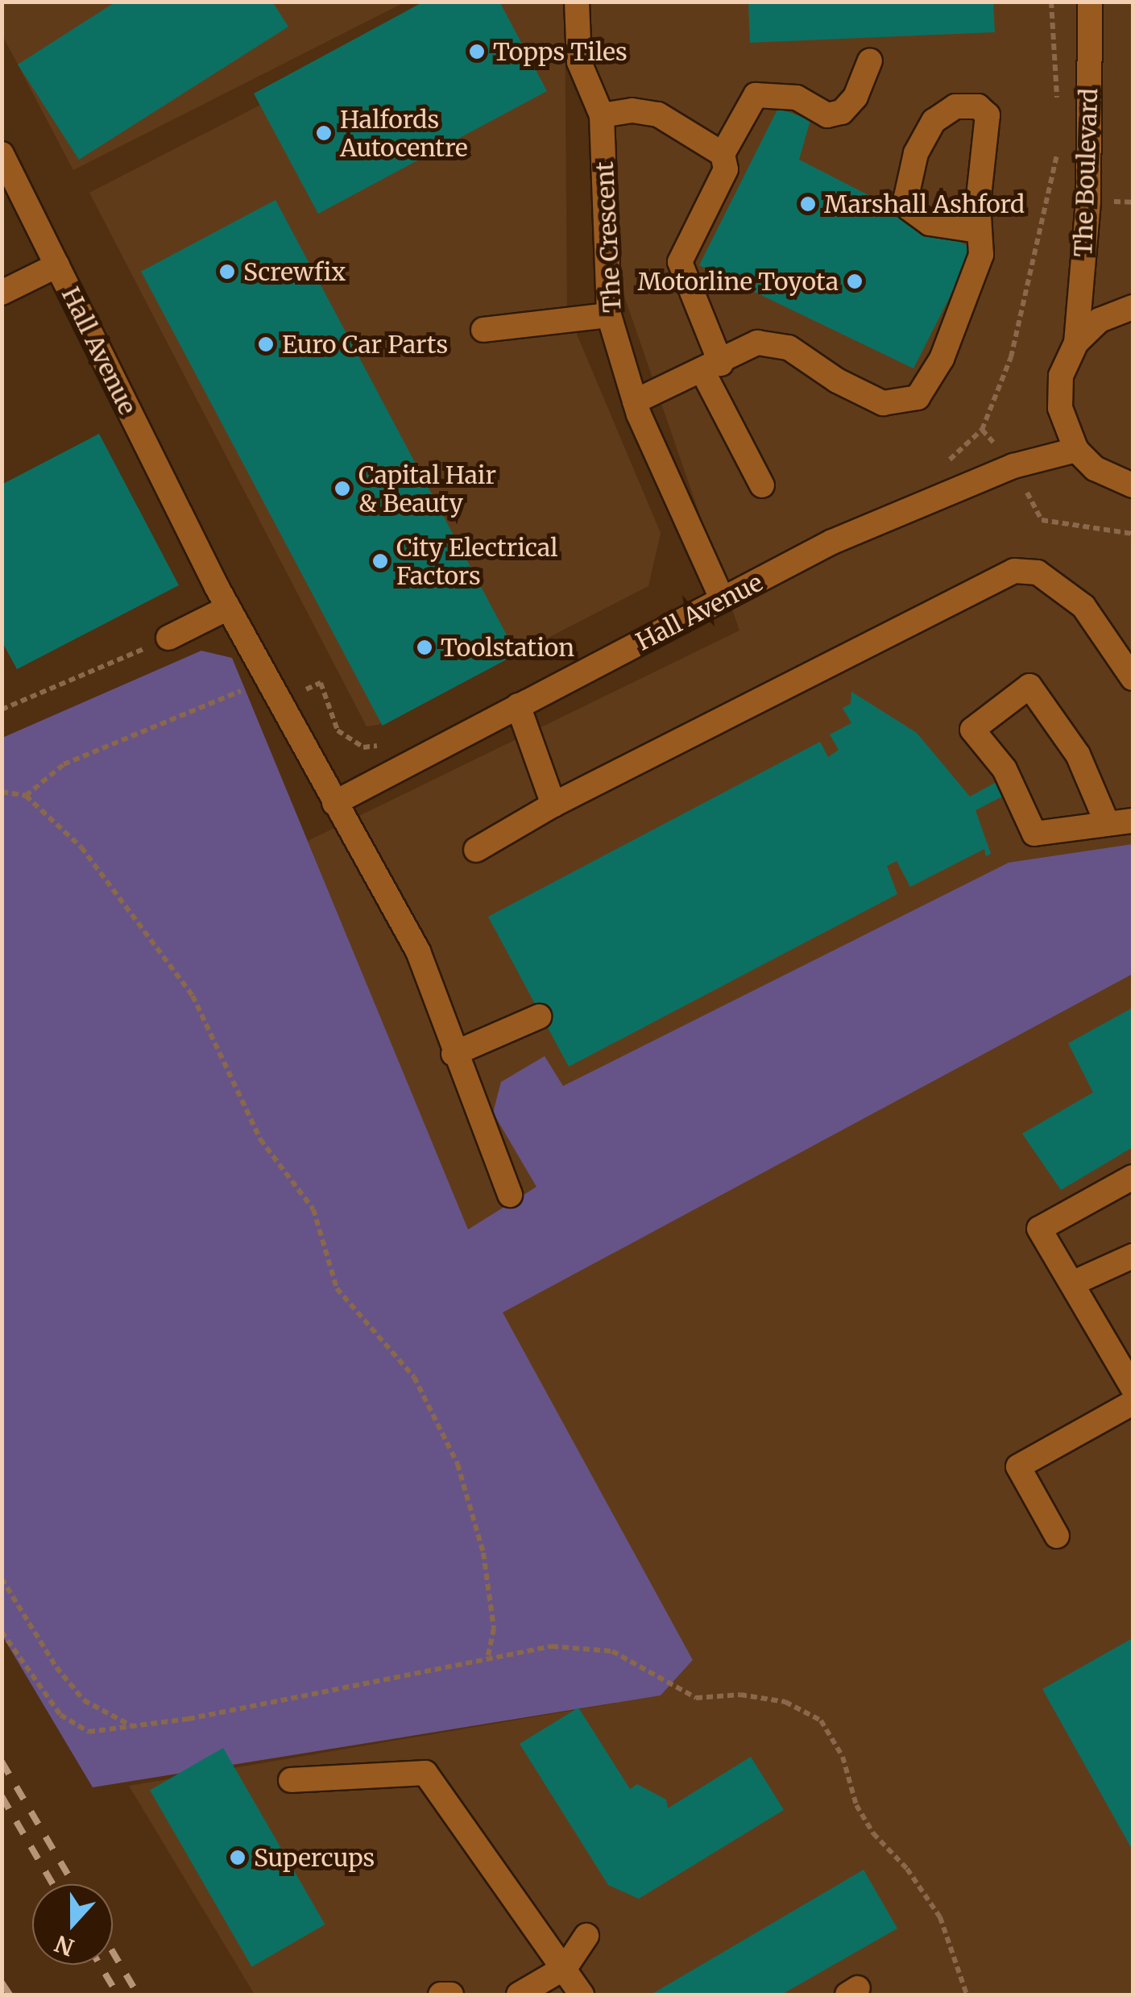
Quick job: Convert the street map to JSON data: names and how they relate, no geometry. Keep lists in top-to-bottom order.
{
  "streets": {
    "street": ["The Boulevard", "The Crescent", "Hall Avenue"]
  },
  "crossings": [
    ["The Crescent", "Hall Avenue"]
  ],
  "places": [
    "Topps Tiles",
    "Halfords Autocentre",
    "Marshall Ashford",
    "Screwfix",
    "Motorline Toyota",
    "Euro Car Parts",
    "Capital Hair & Beauty",
    "City Electrical Factors",
    "Toolstation",
    "Supercups"
  ],
  "north": "bottom"
}
